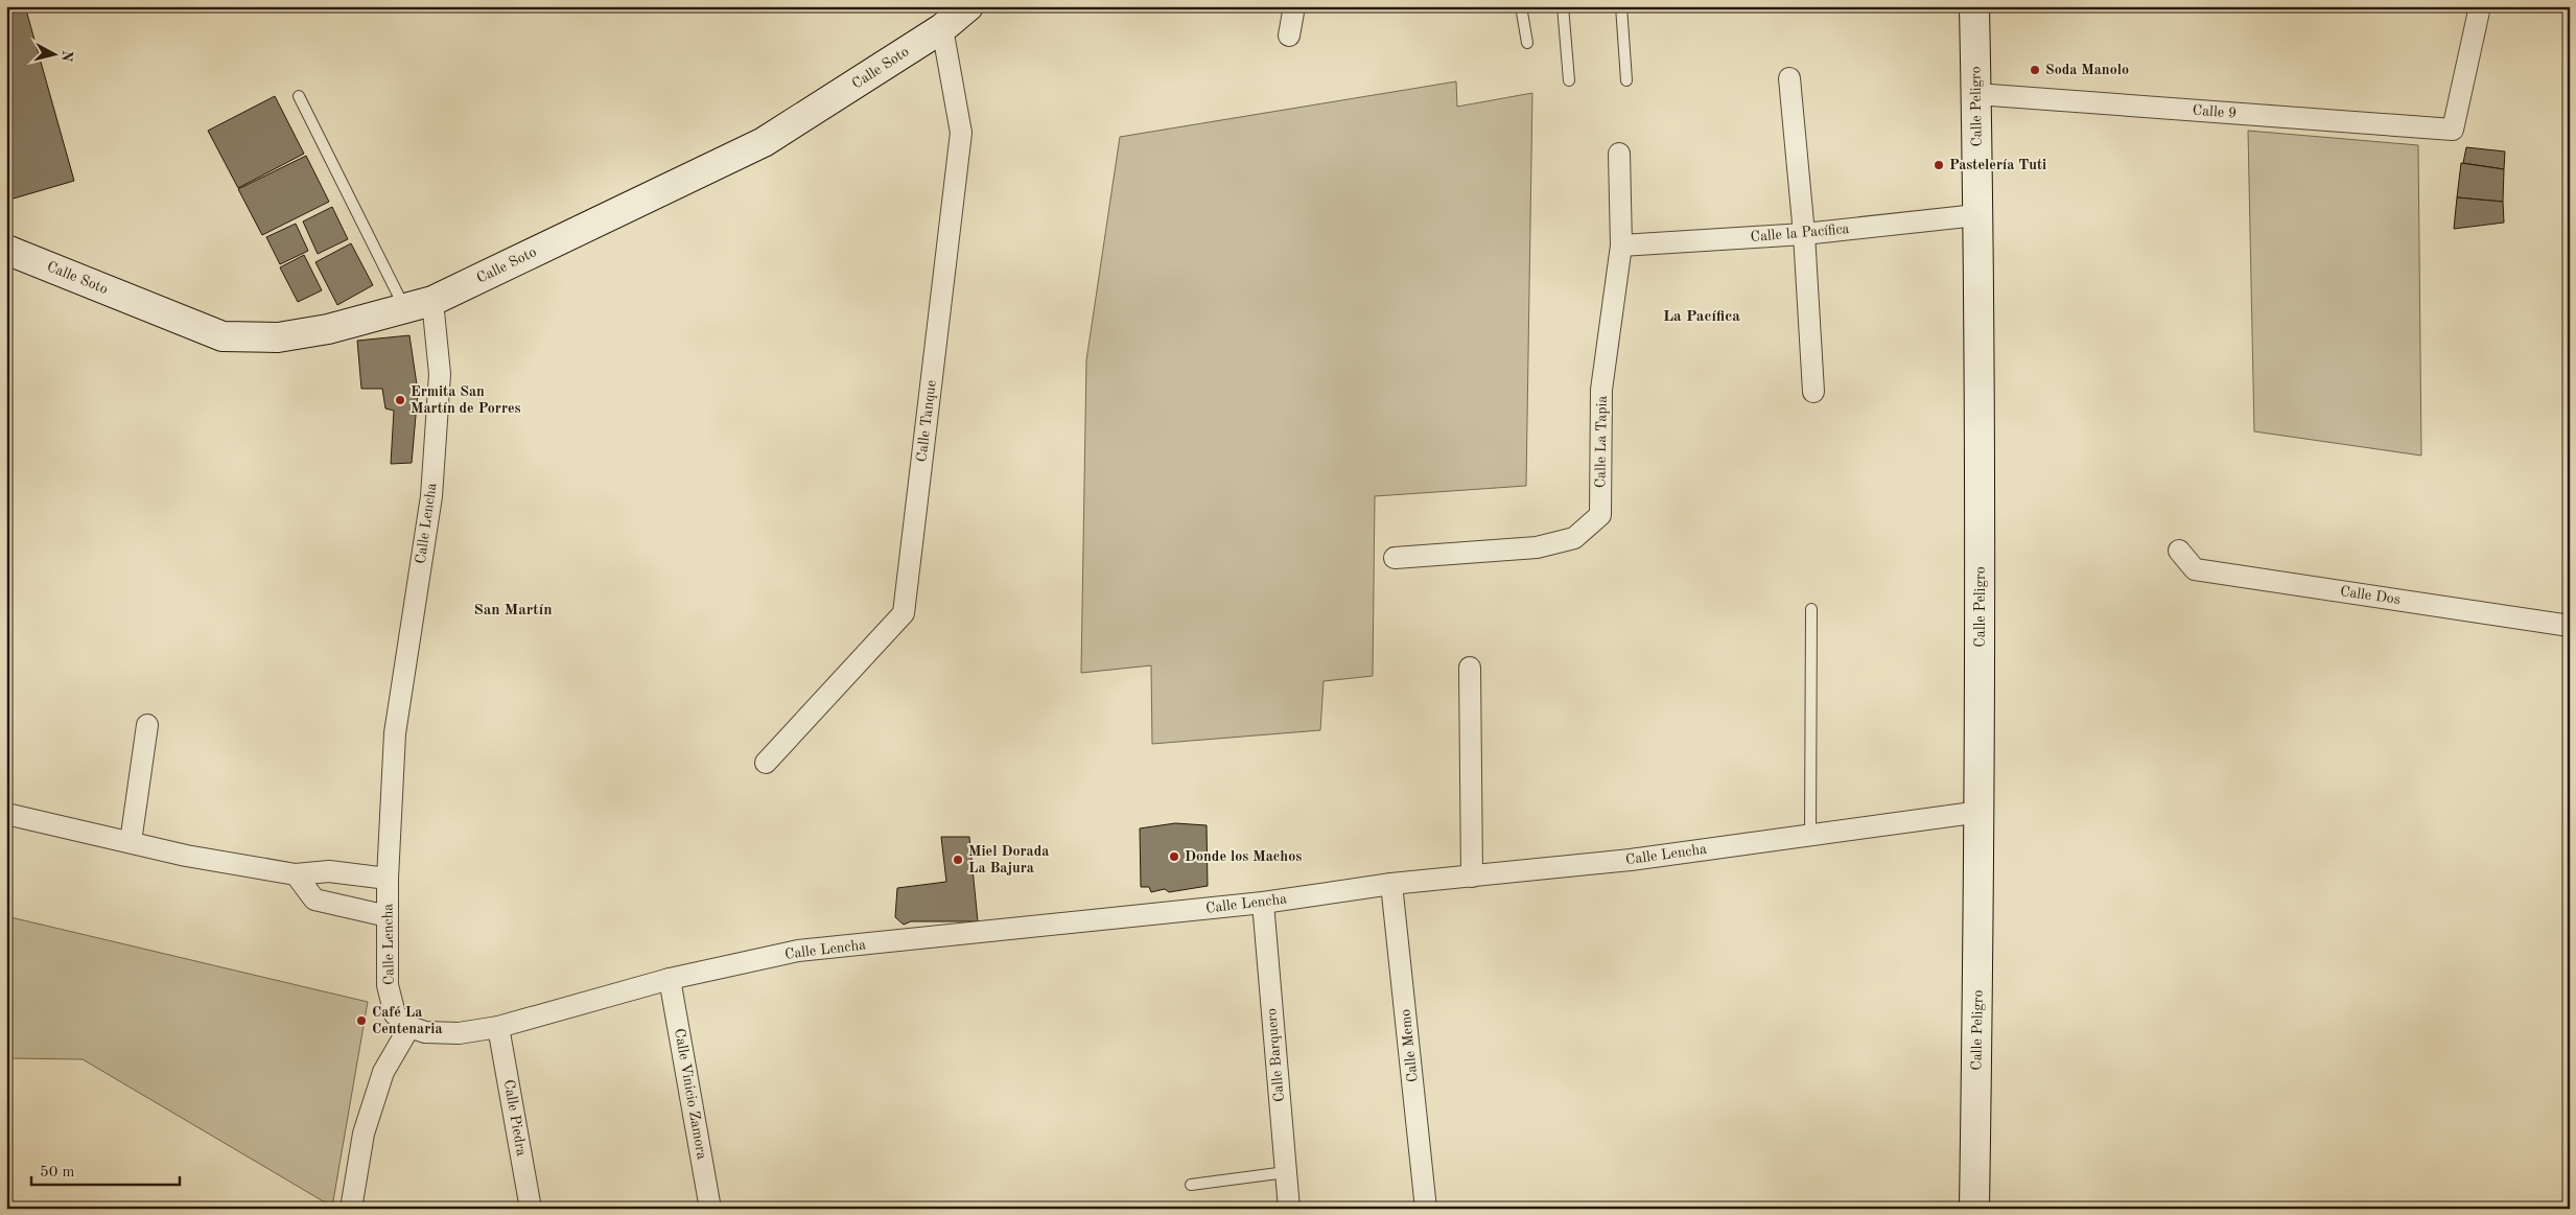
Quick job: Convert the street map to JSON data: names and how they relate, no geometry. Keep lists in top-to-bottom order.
{
  "streets": {
    "main road": ["Calle Soto", "Calle Peligro"],
    "street": [
      "Calle 9",
      "Calle la Pacífica",
      "Calle Tanque",
      "Calle La Tapia",
      "Calle Lencha",
      "Calle Dos",
      "Calle Memo",
      "Calle Barquero",
      "Calle Vinicio Zamora",
      "Calle Piedra"
    ]
  },
  "crossings": [
    ["Calle Soto", "Calle Tanque"],
    ["Calle Soto", "Calle Lencha"],
    ["Calle Peligro", "Calle 9"],
    ["Calle Peligro", "Calle la Pacífica"],
    ["Calle Peligro", "Calle Lencha"],
    ["Calle la Pacífica", "Calle La Tapia"],
    ["Calle Lencha", "Calle Memo"],
    ["Calle Lencha", "Calle Barquero"],
    ["Calle Lencha", "Calle Vinicio Zamora"],
    ["Calle Lencha", "Calle Piedra"]
  ],
  "districts": ["La Pacífica", "San Martín"],
  "places": [
    "Soda Manolo",
    "Pastelería Tuti",
    "Ermita San Martín de Porres",
    "Donde los Machos",
    "Miel Dorada La Bajura",
    "Café La Centenaria"
  ],
  "scale_bar": "50 m",
  "north": "right"
}
